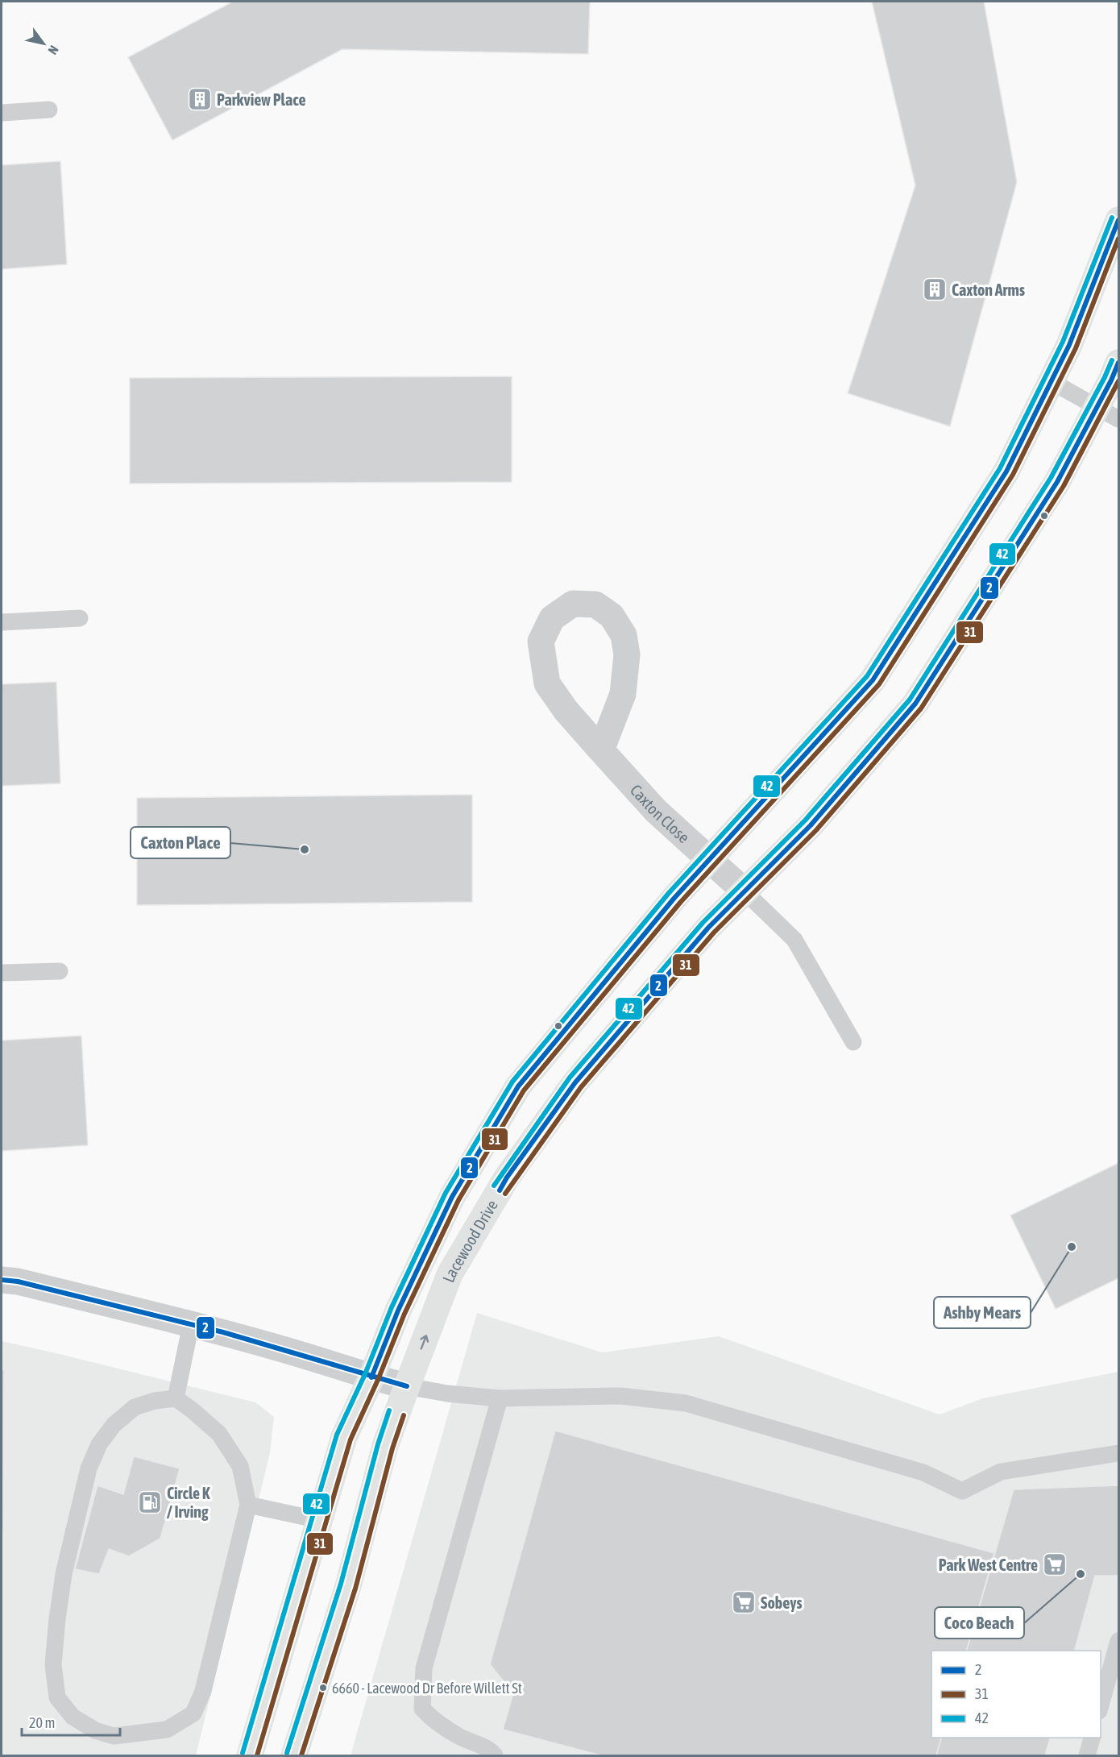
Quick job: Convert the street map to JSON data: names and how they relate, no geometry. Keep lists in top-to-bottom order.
{
  "streets": {
    "main road": ["Lacewood Drive"],
    "street": ["Caxton Close"]
  },
  "crossings": [
    ["Caxton Close", "Lacewood Drive"]
  ],
  "places": {
    "building": ["Parkview Place", "Caxton Arms"],
    "other": [
      "Caxton Place",
      "Ashby Mears",
      "Coco Beach",
      "6660 - Lacewood Dr Before Willett St"
    ],
    "fuel station": ["Circle K / Irving"],
    "supermarket": ["Park West Centre", "Sobeys"]
  },
  "lines": ["transit line 42", "transit line 2", "transit line 31"],
  "legend": ["2", "31", "42"],
  "scale_bar": "20 m",
  "north": "bottom right"
}
